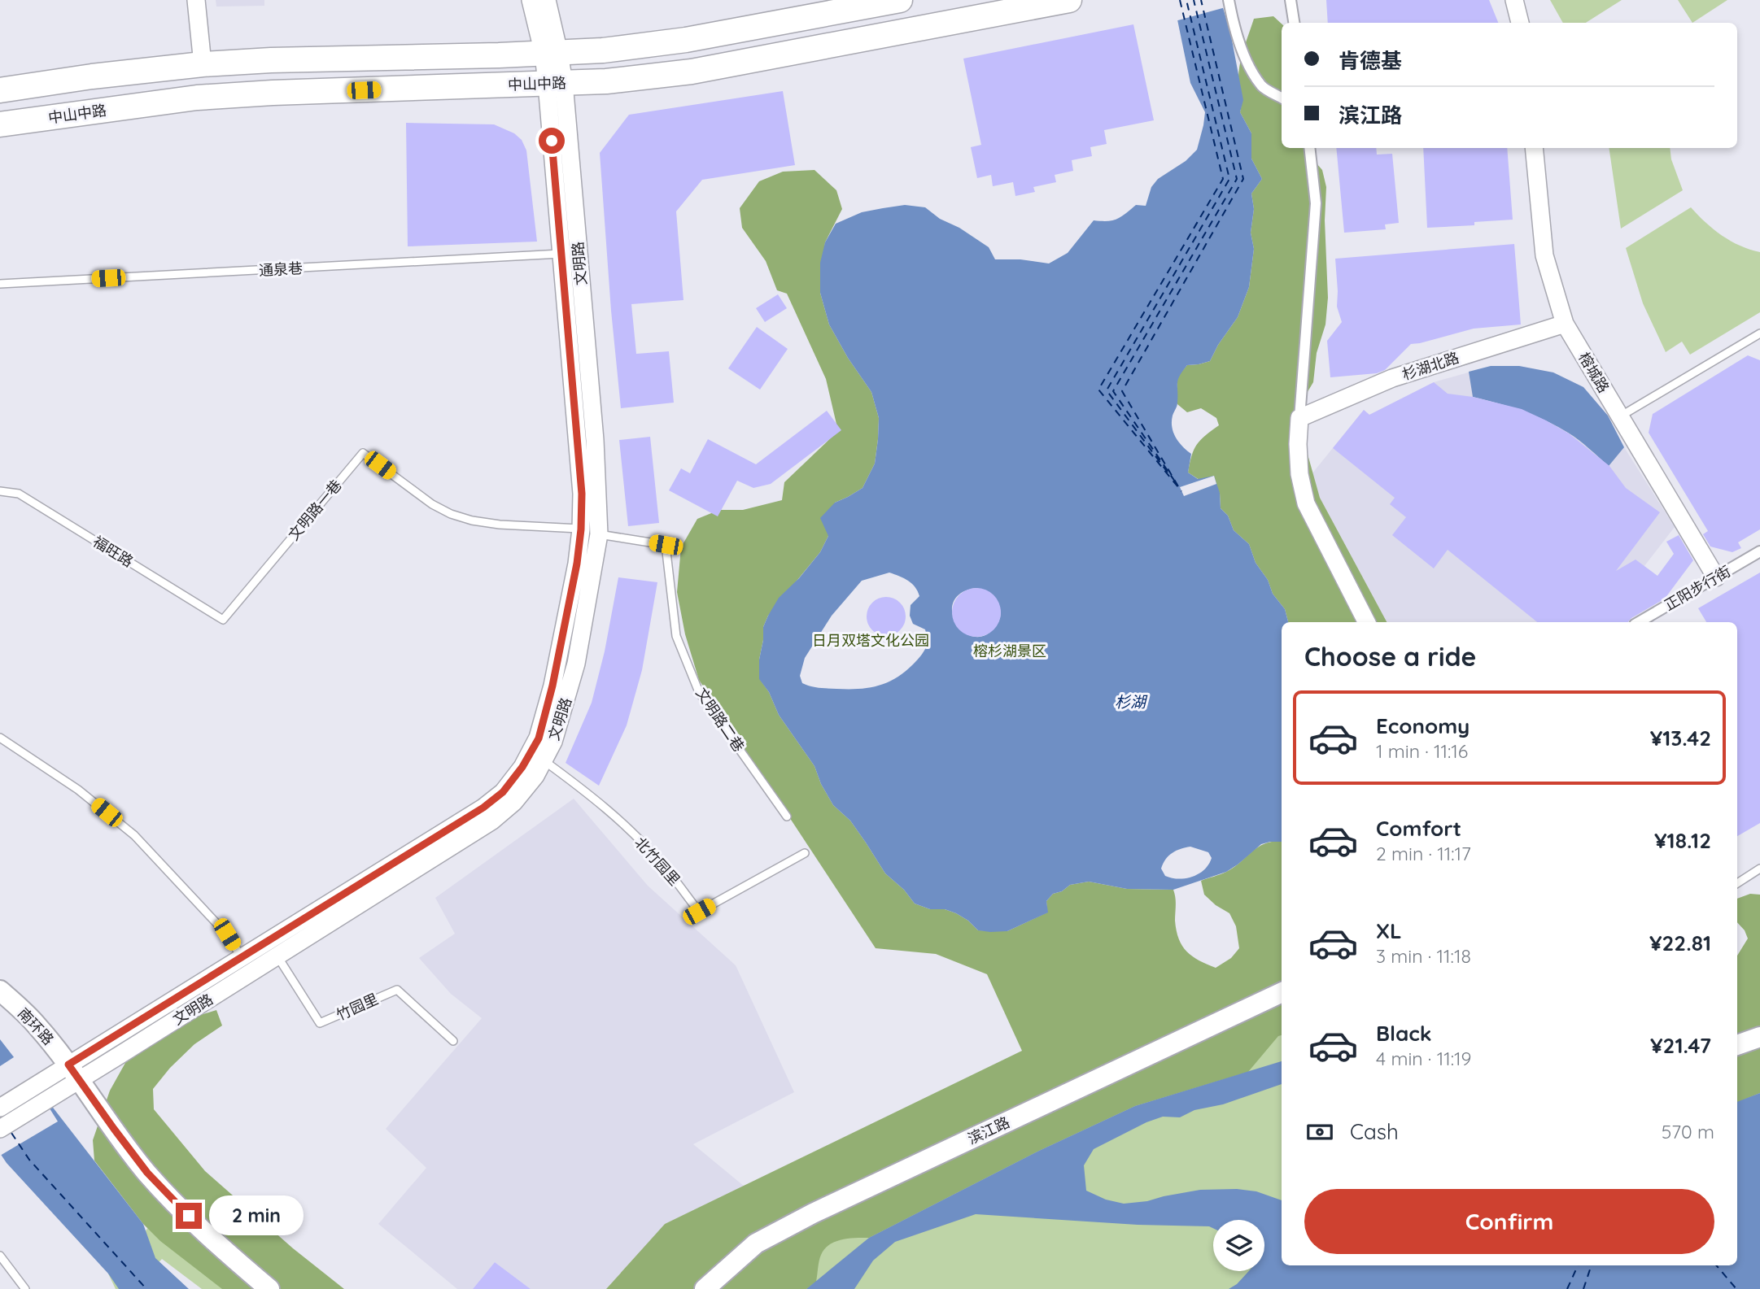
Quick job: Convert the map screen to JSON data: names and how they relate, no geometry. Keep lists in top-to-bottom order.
{
  "streets": {
    "highway": ["中山中路"],
    "main road": ["南环路", "滨江路"],
    "street": [
      "文明路",
      "杉湖北路",
      "榕城路",
      "正阳步行街"
    ],
    "lane": [
      "通泉巷",
      "文明路一巷",
      "福旺路",
      "文明路二巷",
      "北竹园里",
      "竹园里"
    ]
  },
  "crossings": [
    ["中山中路", "文明路"],
    ["文明路", "通泉巷"],
    ["文明路", "文明路一巷"],
    ["文明路", "文明路二巷"],
    ["文明路", "北竹园里"],
    ["文明路", "竹园里"],
    ["文明路", "南环路"],
    ["杉湖北路", "榕城路"],
    ["榕城路", "正阳步行街"],
    ["文明路一巷", "福旺路"]
  ],
  "water": ["杉湖"],
  "parks": ["日月双塔文化公园", "榕杉湖景区"],
  "page": {
    "banner": ["肯德基", "滨江路"],
    "heading": "Choose a ride",
    "list": [
      {
        "name": "Economy",
        "note": "1 min · 11:16",
        "value": "¥13.42"
      },
      {
        "name": "Comfort",
        "note": "2 min · 11:17",
        "value": "¥18.12"
      },
      {
        "name": "XL",
        "note": "3 min · 11:18",
        "value": "¥22.81"
      },
      {
        "name": "Black",
        "note": "4 min · 11:19",
        "value": "¥21.47"
      }
    ],
    "pay": ["Cash", "570 m"],
    "buttons": "Confirm",
    "bubble": "2 min"
  }
}
